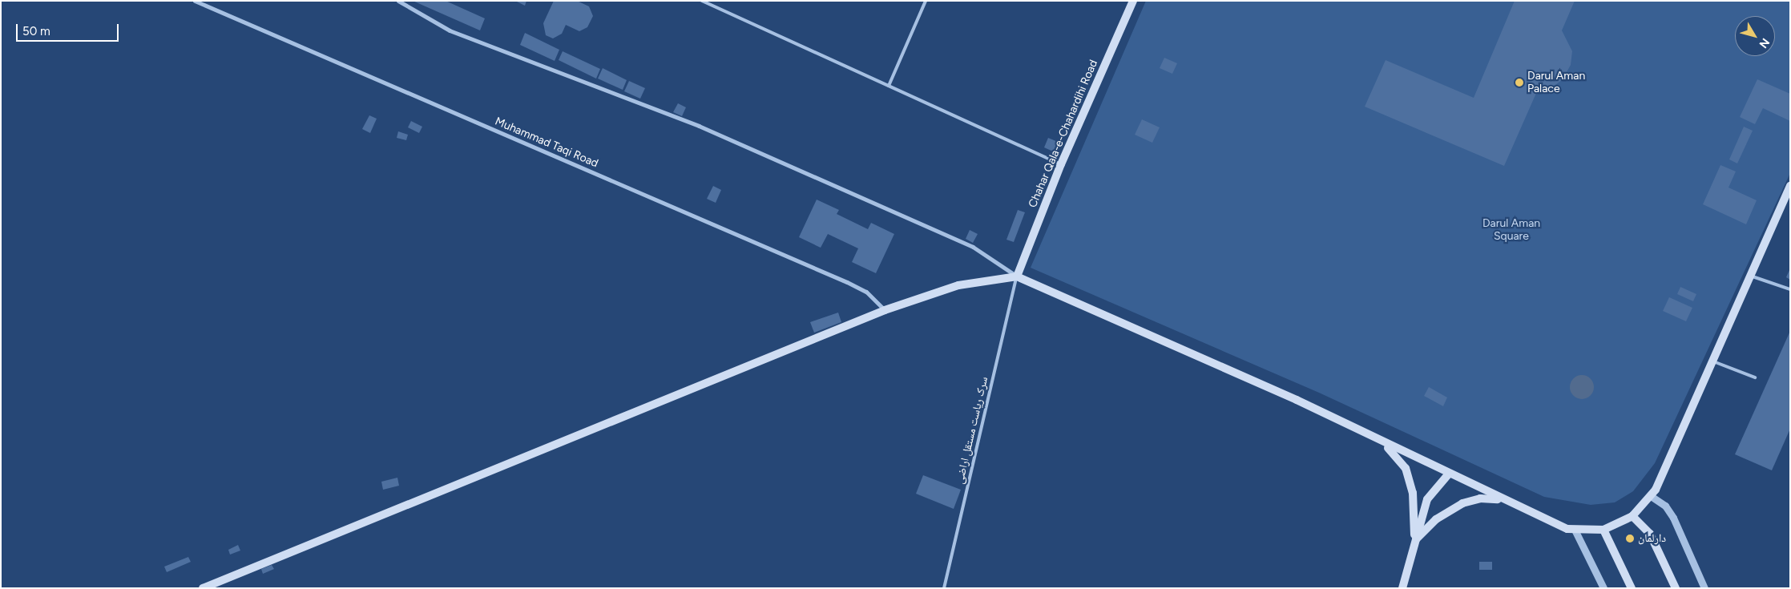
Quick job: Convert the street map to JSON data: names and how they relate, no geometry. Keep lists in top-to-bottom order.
{
  "streets": {
    "main road": ["Chahar Qala-e-Chahardihi Road"],
    "street": ["Muhammad Taqi Road"],
    "lane": ["سرک ریاست مستقل اراضی"]
  },
  "crossings": [
    ["Chahar Qala-e-Chahardihi Road", "سرک ریاست مستقل اراضی"]
  ],
  "parks": ["Darul Aman Square"],
  "places": ["Darul Aman Palace", "دارلمان"],
  "scale_bar": "50 m",
  "north": "bottom right"
}
